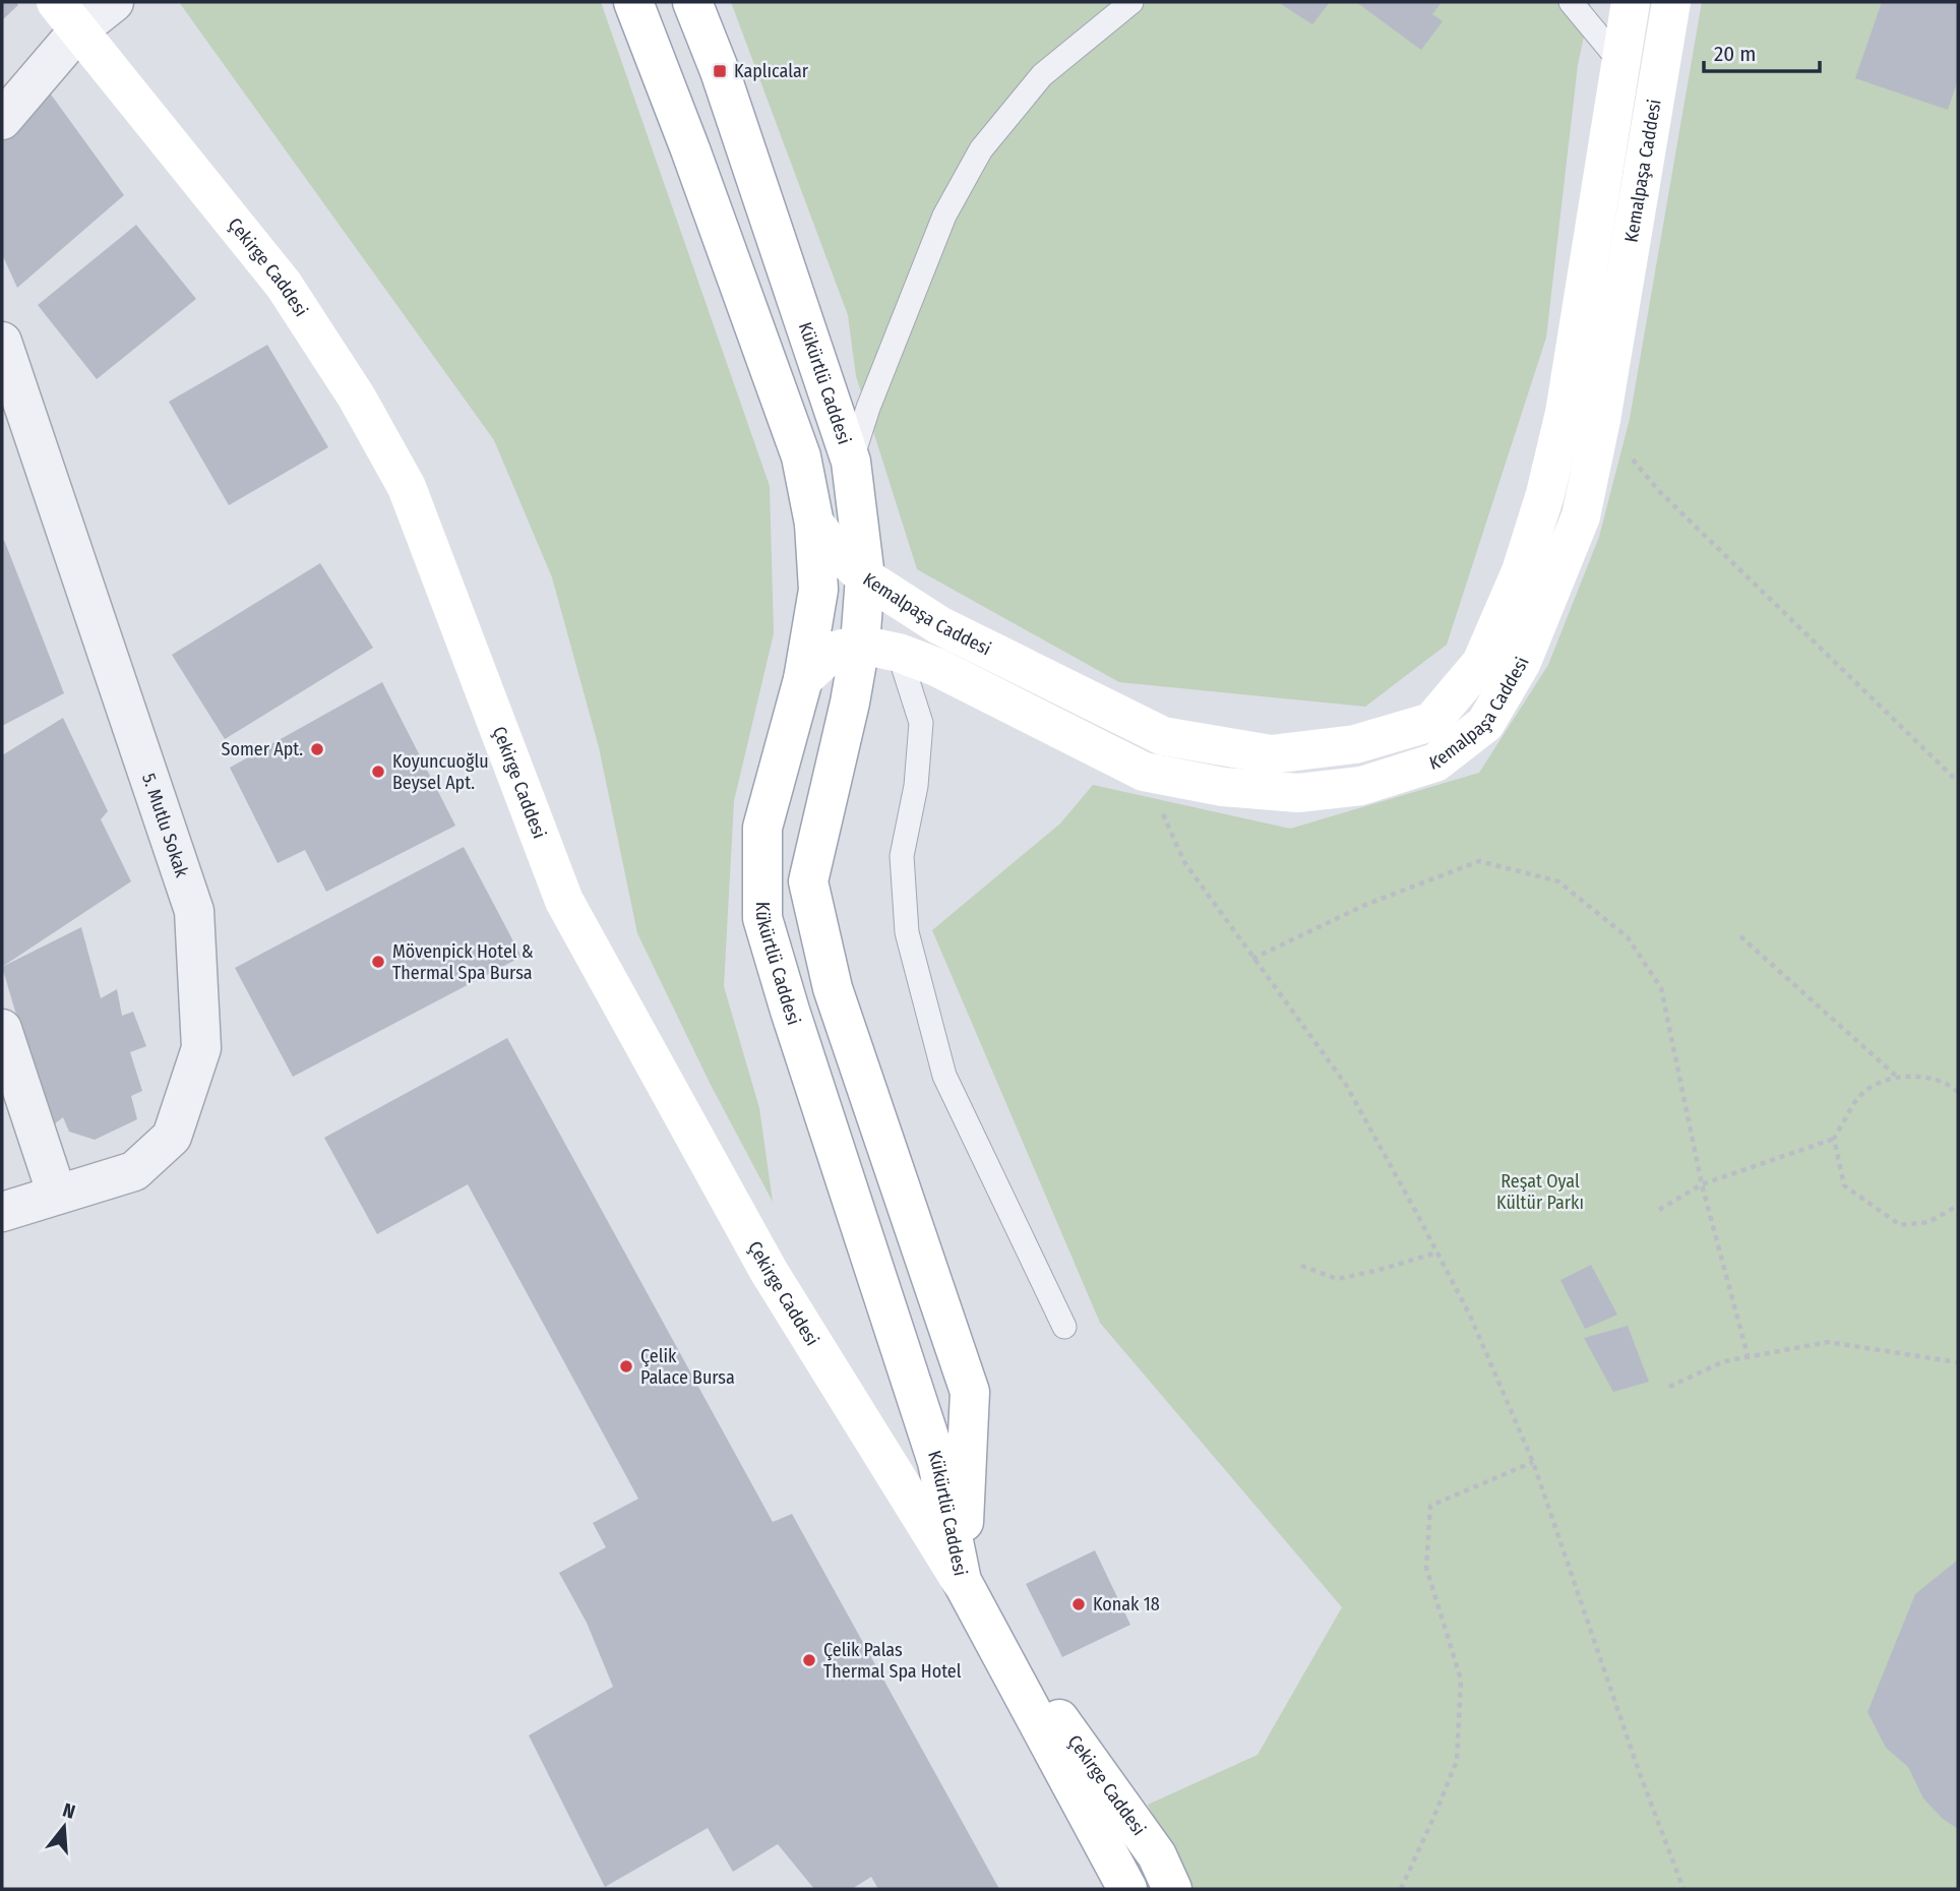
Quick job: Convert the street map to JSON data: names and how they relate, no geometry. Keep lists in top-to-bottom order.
{
  "streets": {
    "main road": ["Kemalpaşa Caddesi", "Çekirge Caddesi", "Kükürtlü Caddesi"],
    "street": ["5. Mutlu Sokak"]
  },
  "crossings": [
    ["Kemalpaşa Caddesi", "Kükürtlü Caddesi"],
    ["Çekirge Caddesi", "Kükürtlü Caddesi"]
  ],
  "parks": ["Reşat Oyal Kültür Parkı"],
  "places": {
    "transit": ["Kaplıcalar"],
    "other": [
      "Somer Apt.",
      "Koyuncuoğlu Beysel Apt.",
      "Mövenpick Hotel & Thermal Spa Bursa",
      "Çelik Palace Bursa",
      "Konak 18",
      "Çelik Palas Thermal Spa Hotel"
    ]
  },
  "scale_bar": "20 m",
  "north": "top"
}
